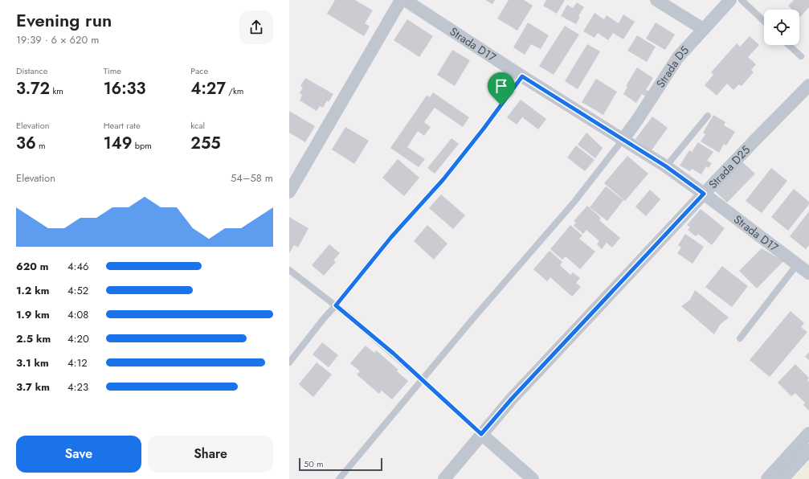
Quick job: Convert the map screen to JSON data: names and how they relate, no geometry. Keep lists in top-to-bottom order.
{
  "streets": {
    "street": ["Strada D17", "Strada D5", "Strada D25"]
  },
  "crossings": [
    ["Strada D17", "Strada D5"],
    ["Strada D17", "Strada D25"]
  ],
  "scale_bar": "50 m",
  "page": {
    "heading": ["Evening run", "19:39 · 6 × 620 m"],
    "stats": [
      ["Distance", "3.72 km"],
      ["Time", "16:33"],
      ["Pace", "4:27 /km"],
      ["Elevation", "36 m"],
      ["Heart rate", "149 bpm"],
      ["kcal", "255"]
    ],
    "chart": ["Elevation", "54–58 m"],
    "list": [
      {
        "name": "620 m",
        "note": "4:46"
      },
      {
        "name": "1.2 km",
        "note": "4:52"
      },
      {
        "name": "1.9 km",
        "note": "4:08"
      },
      {
        "name": "2.5 km",
        "note": "4:20"
      },
      {
        "name": "3.1 km",
        "note": "4:12"
      },
      {
        "name": "3.7 km",
        "note": "4:23"
      }
    ],
    "buttons": ["Save", "Share"],
    "scale": "50 m"
  }
}
